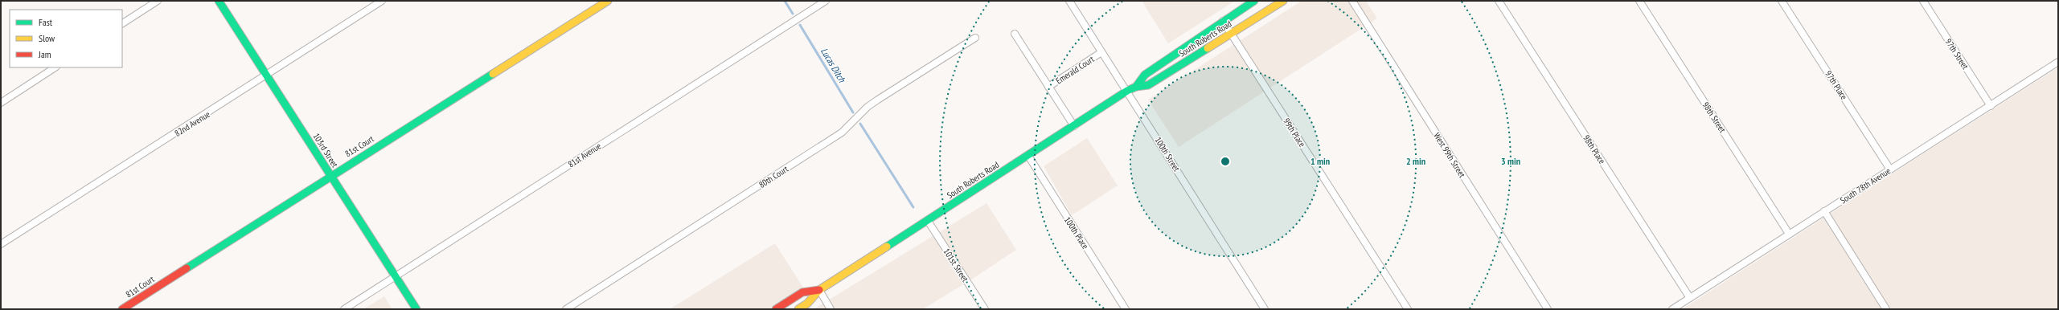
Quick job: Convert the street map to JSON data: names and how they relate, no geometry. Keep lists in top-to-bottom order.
{
  "streets": {
    "street": [
      "South Roberts Road",
      "97th Street",
      "Emerald Court",
      "97th Place",
      "98th Street",
      "82nd Avenue",
      "99th Place",
      "81st Court",
      "98th Place",
      "103rd Street",
      "100th Street",
      "81st Avenue",
      "West 99th Street",
      "80th Court",
      "South 78th Avenue",
      "100th Place",
      "101st Street"
    ]
  },
  "crossings": [
    ["South Roberts Road", "Emerald Court"],
    ["South Roberts Road", "99th Place"],
    ["South Roberts Road", "100th Street"],
    ["South Roberts Road", "100th Place"],
    ["South Roberts Road", "101st Street"],
    ["97th Street", "South 78th Avenue"],
    ["Emerald Court", "100th Street"],
    ["97th Place", "South 78th Avenue"],
    ["98th Street", "South 78th Avenue"],
    ["82nd Avenue", "103rd Street"],
    ["81st Court", "103rd Street"],
    ["98th Place", "South 78th Avenue"],
    ["103rd Street", "81st Avenue"]
  ],
  "water": ["Lucas Ditch"],
  "legend": ["Fast", "Slow", "Jam"],
  "rings": ["1 min", "2 min", "3 min"]
}
